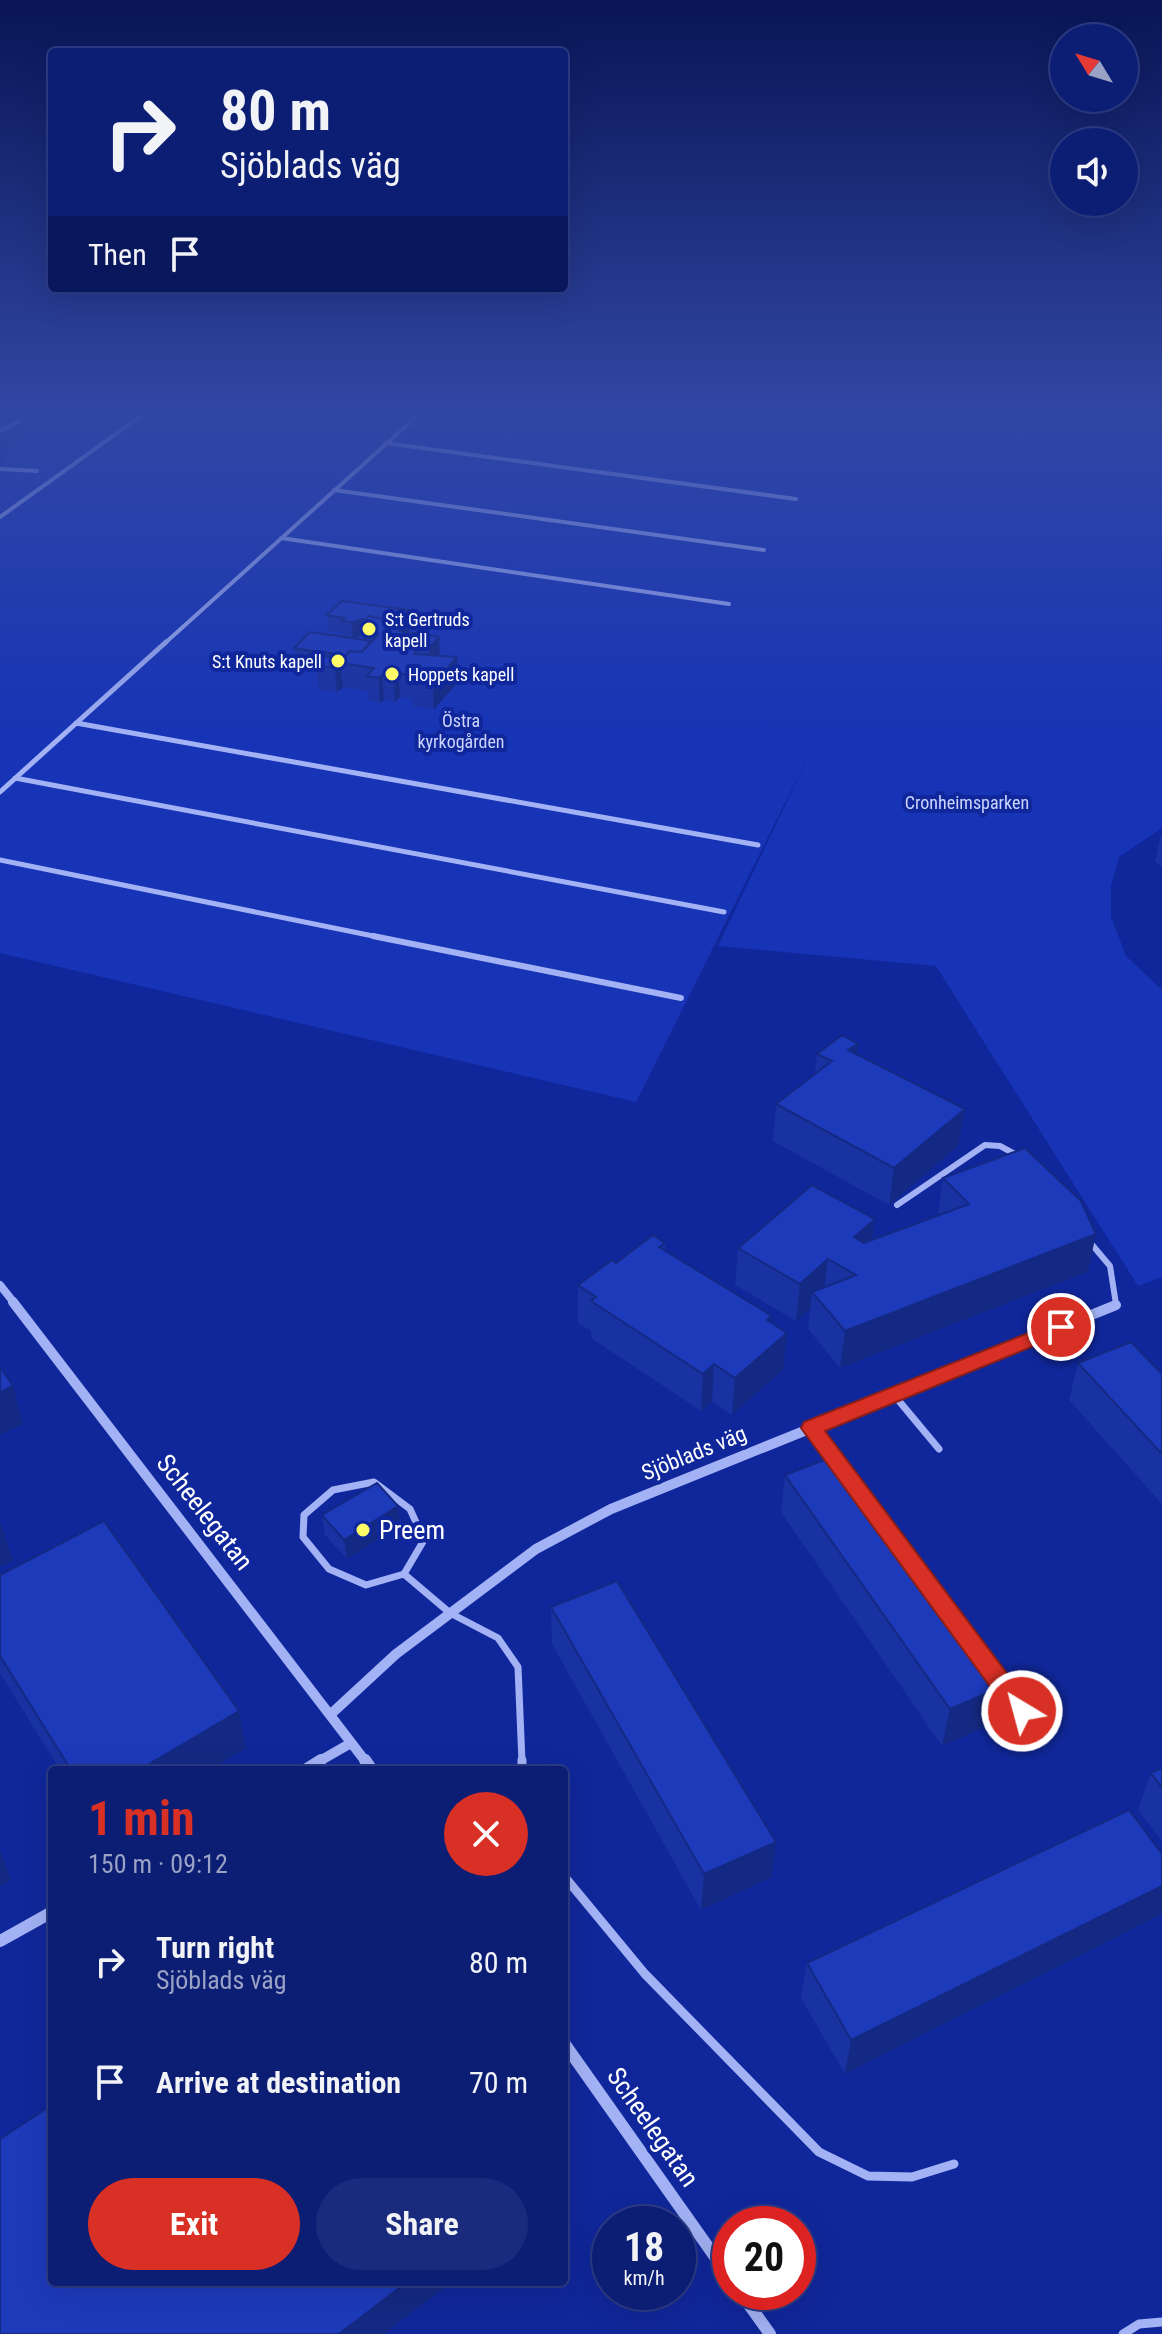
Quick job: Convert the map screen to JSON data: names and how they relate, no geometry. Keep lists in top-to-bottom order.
{
  "streets": {
    "street": ["Sjöblads väg", "Scheelegatan"]
  },
  "crossings": [
    ["Sjöblads väg", "Scheelegatan"]
  ],
  "parks": ["Östra kyrkogården", "Cronheimsparken"],
  "places": [
    "S:t Gertruds kapell",
    "S:t Knuts kapell",
    "Hoppets kapell",
    "Preem"
  ],
  "north": "top left",
  "page": {
    "turn": ["80 m", "Sjöblads väg"],
    "then": "Then",
    "heading": ["1 min", "150 m · 09:12"],
    "list": [
      {
        "name": "Turn right",
        "note": "Sjöblads väg",
        "value": "80 m"
      },
      {
        "name": "Arrive at destination",
        "value": "70 m"
      }
    ],
    "buttons": ["Exit", "Share"],
    "speed": "18 km/h",
    "limit": "20"
  }
}
